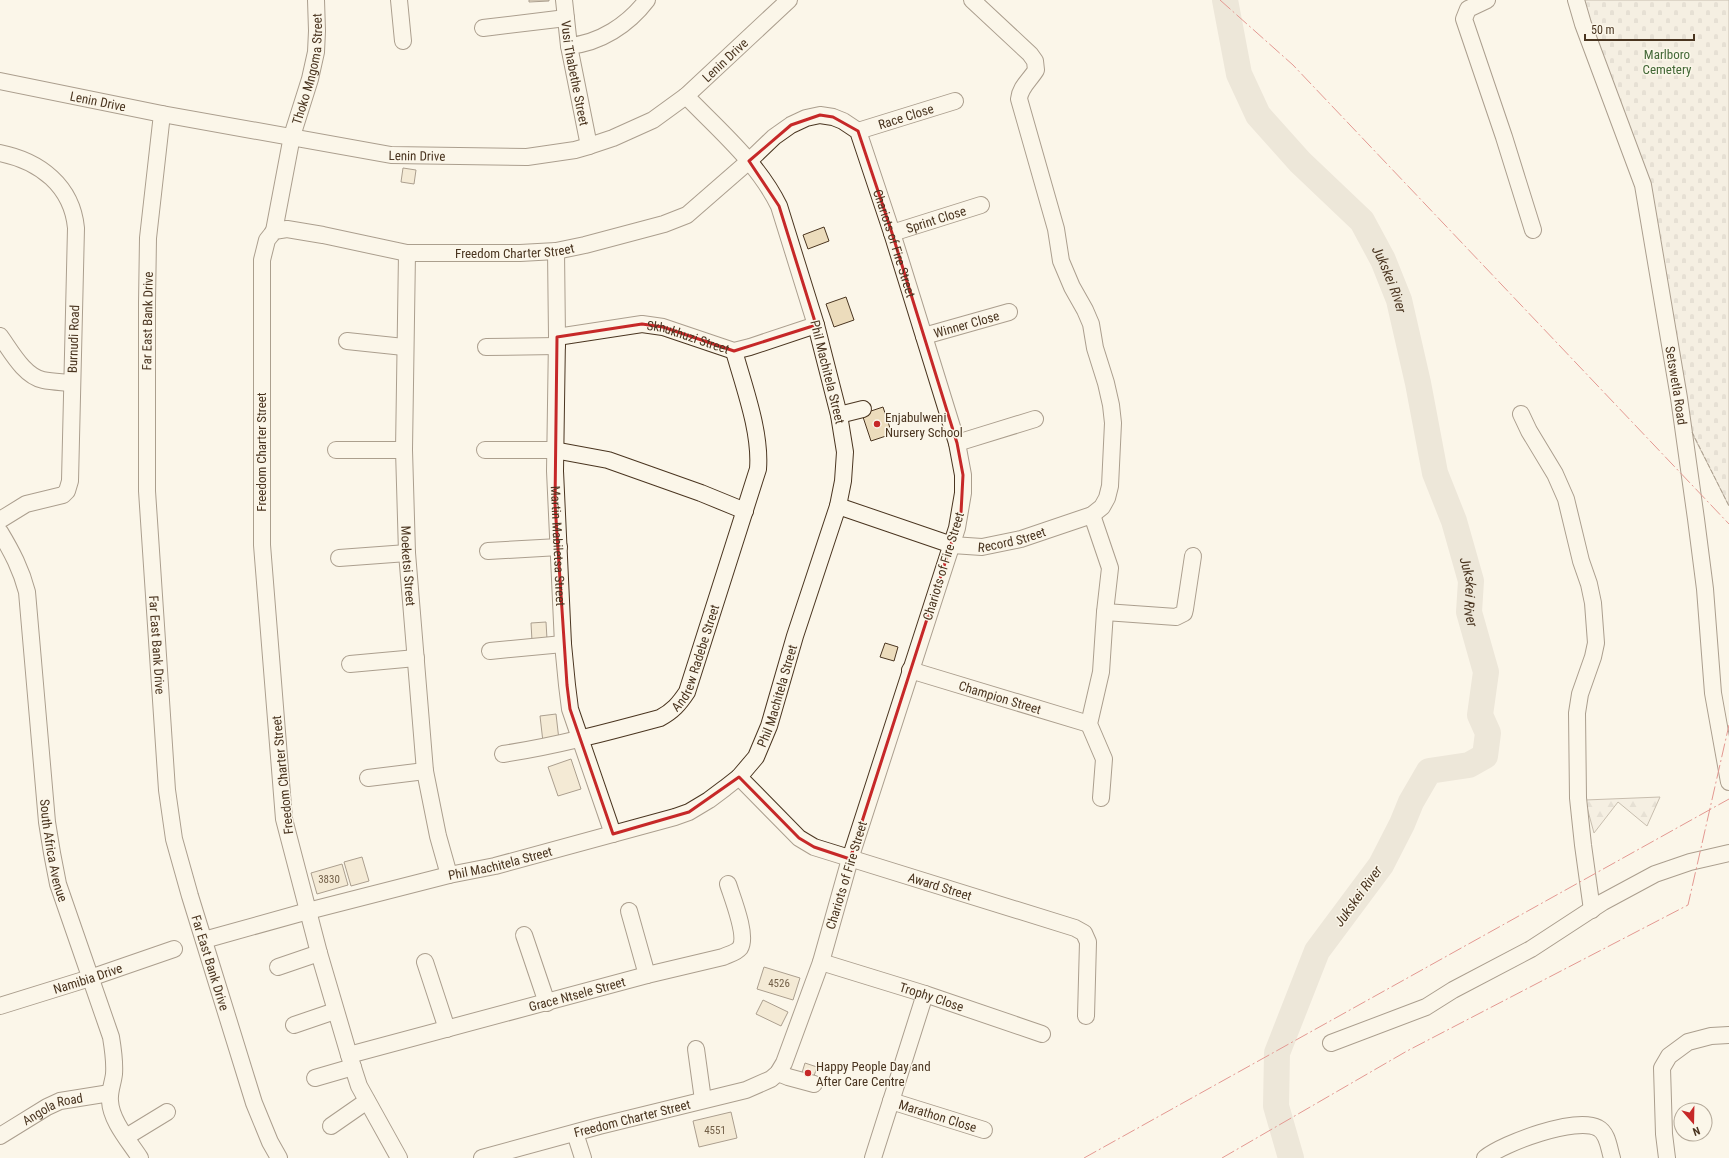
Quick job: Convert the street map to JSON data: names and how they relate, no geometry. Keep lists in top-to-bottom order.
{
  "streets": {
    "street": [
      "Lenin Drive",
      "Thoko Mngoma Street",
      "Vusi Thabethe Street",
      "Race Close",
      "Sprint Close",
      "Chariots of Fire Street",
      "Freedom Charter Street",
      "Far East Bank Drive",
      "Winner Close",
      "Skhukhuzi Street",
      "Burnudi Road",
      "Phil Machitela Street",
      "Setswetla Road",
      "Record Street",
      "Martin Mabiletsa Street",
      "Moeketsi Street",
      "Andrew Radebe Street",
      "Champion Street",
      "South Africa Avenue",
      "Award Street",
      "Namibia Drive",
      "Grace Ntsele Street",
      "Trophy Close",
      "Angola Road",
      "Marathon Close"
    ]
  },
  "crossings": [
    ["Lenin Drive", "Thoko Mngoma Street"],
    ["Lenin Drive", "Vusi Thabethe Street"],
    ["Lenin Drive", "Far East Bank Drive"],
    ["Lenin Drive", "Phil Machitela Street"],
    ["Thoko Mngoma Street", "Freedom Charter Street"],
    ["Race Close", "Chariots of Fire Street"],
    ["Sprint Close", "Chariots of Fire Street"],
    ["Chariots of Fire Street", "Freedom Charter Street"],
    ["Chariots of Fire Street", "Winner Close"],
    ["Chariots of Fire Street", "Record Street"],
    ["Chariots of Fire Street", "Champion Street"],
    ["Chariots of Fire Street", "Award Street"],
    ["Chariots of Fire Street", "Trophy Close"],
    ["Freedom Charter Street", "Phil Machitela Street"],
    ["Freedom Charter Street", "Martin Mabiletsa Street"],
    ["Freedom Charter Street", "Moeketsi Street"],
    ["Freedom Charter Street", "Grace Ntsele Street"],
    ["Far East Bank Drive", "Phil Machitela Street"],
    ["Skhukhuzi Street", "Phil Machitela Street"],
    ["Skhukhuzi Street", "Martin Mabiletsa Street"],
    ["Skhukhuzi Street", "Andrew Radebe Street"],
    ["Phil Machitela Street", "Record Street"],
    ["Phil Machitela Street", "Martin Mabiletsa Street"],
    ["Phil Machitela Street", "Moeketsi Street"],
    ["Phil Machitela Street", "Award Street"],
    ["Martin Mabiletsa Street", "Andrew Radebe Street"],
    ["South Africa Avenue", "Namibia Drive"],
    ["South Africa Avenue", "Angola Road"]
  ],
  "water": ["Jukskei River"],
  "parks": ["Marlboro Cemetery"],
  "places": ["Enjabulweni Nursery School", "Happy People Day and After Care Centre"],
  "house_numbers": ["3830", "4526", "4551"],
  "scale_bar": "50 m",
  "north": "bottom"
}
